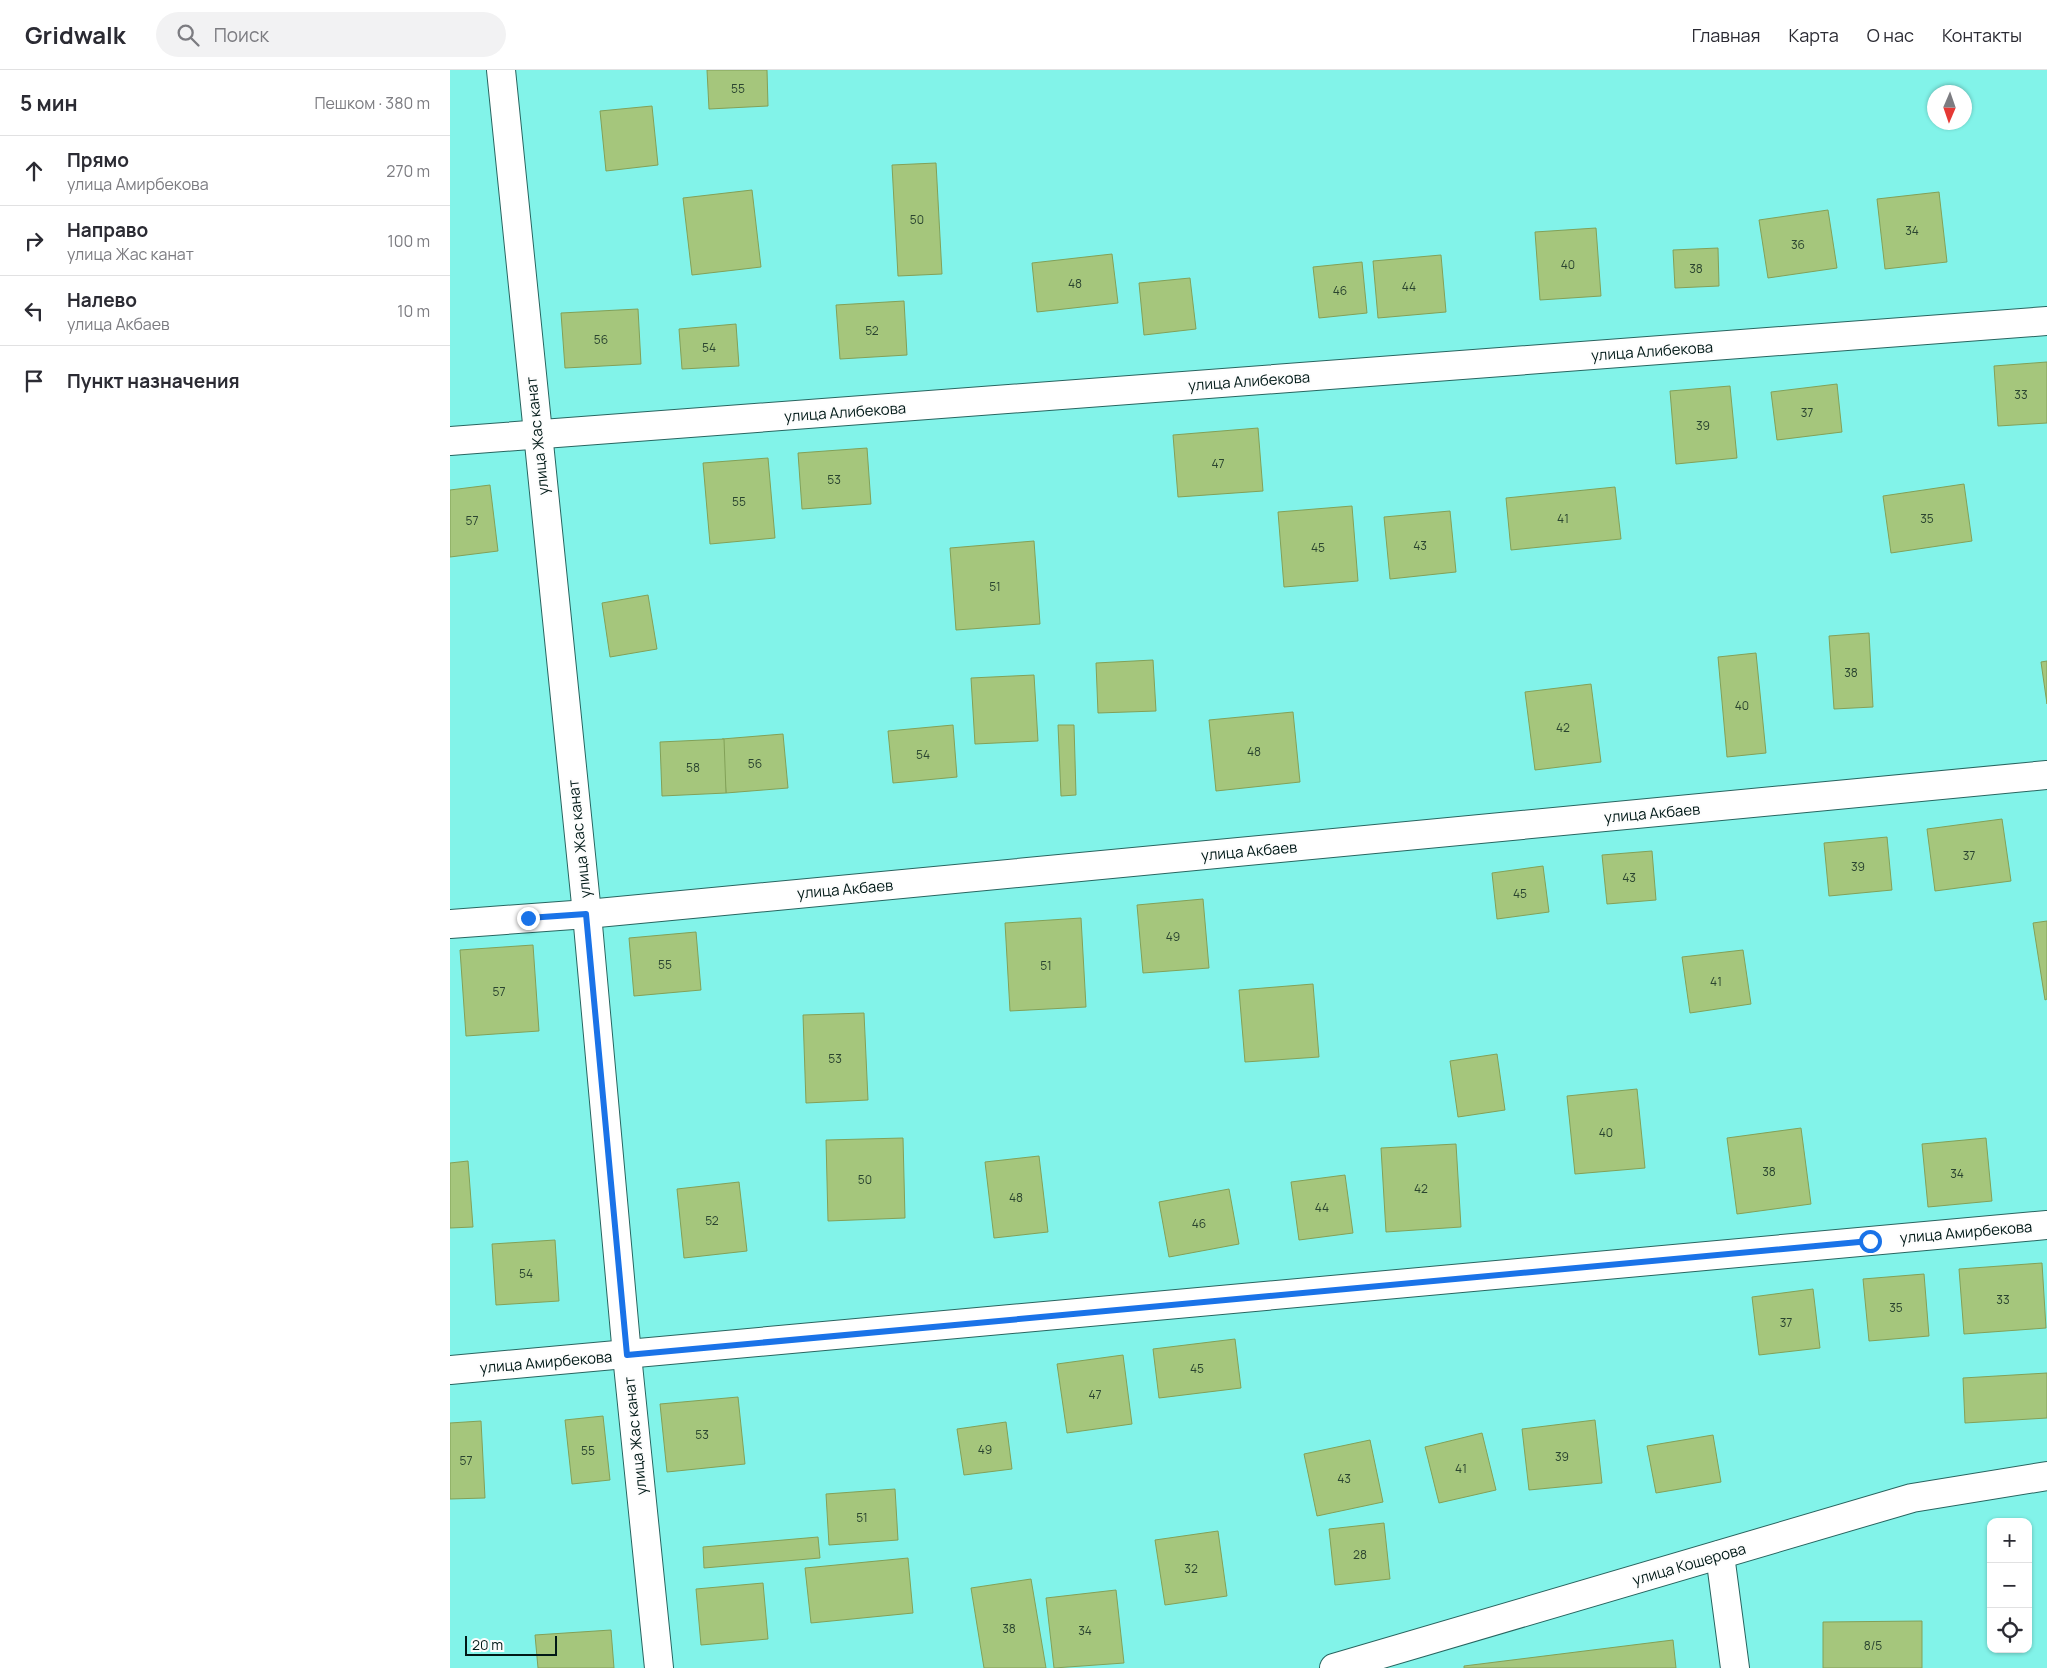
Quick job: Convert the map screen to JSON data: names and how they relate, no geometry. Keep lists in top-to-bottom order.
{
  "streets": {
    "street": [
      "улица Алибекова",
      "улица Жас канат",
      "улица Акбаев",
      "улица Амирбекова",
      "улица Кошерова"
    ]
  },
  "crossings": [
    ["улица Алибекова", "улица Жас канат"],
    ["улица Жас канат", "улица Акбаев"],
    ["улица Жас канат", "улица Амирбекова"]
  ],
  "house_numbers": [
    "55",
    "50",
    "34",
    "36",
    "40",
    "38",
    "48",
    "44",
    "46",
    "52",
    "56",
    "54",
    "33",
    "37",
    "39",
    "47",
    "53",
    "55",
    "41",
    "35",
    "57",
    "43",
    "45",
    "51",
    "38",
    "40",
    "42",
    "48",
    "54",
    "56",
    "58",
    "37",
    "39",
    "43",
    "45",
    "49",
    "55",
    "51",
    "41",
    "57",
    "53",
    "40",
    "38",
    "34",
    "50",
    "42",
    "48",
    "44",
    "52",
    "46",
    "54",
    "33",
    "35",
    "37",
    "45",
    "47",
    "53",
    "49",
    "55",
    "39",
    "57",
    "41",
    "43",
    "51",
    "28",
    "32",
    "38",
    "34",
    "8/5"
  ],
  "scale_bar": "20 m",
  "north": "bottom",
  "page": {
    "header": "Gridwalk",
    "search": "Поиск",
    "nav": [
      "Главная",
      "Карта",
      "О нас",
      "Контакты"
    ],
    "heading": ["5 мин", "Пешком · 380 m"],
    "list": [
      ["Прямо", "улица Амирбекова", "270 m"],
      ["Направо", "улица Жас канат", "100 m"],
      ["Налево", "улица Акбаев", "10 m"],
      "Пункт назначения"
    ],
    "map_buttons": ["+", "−"],
    "scale": "20 m"
  }
}
